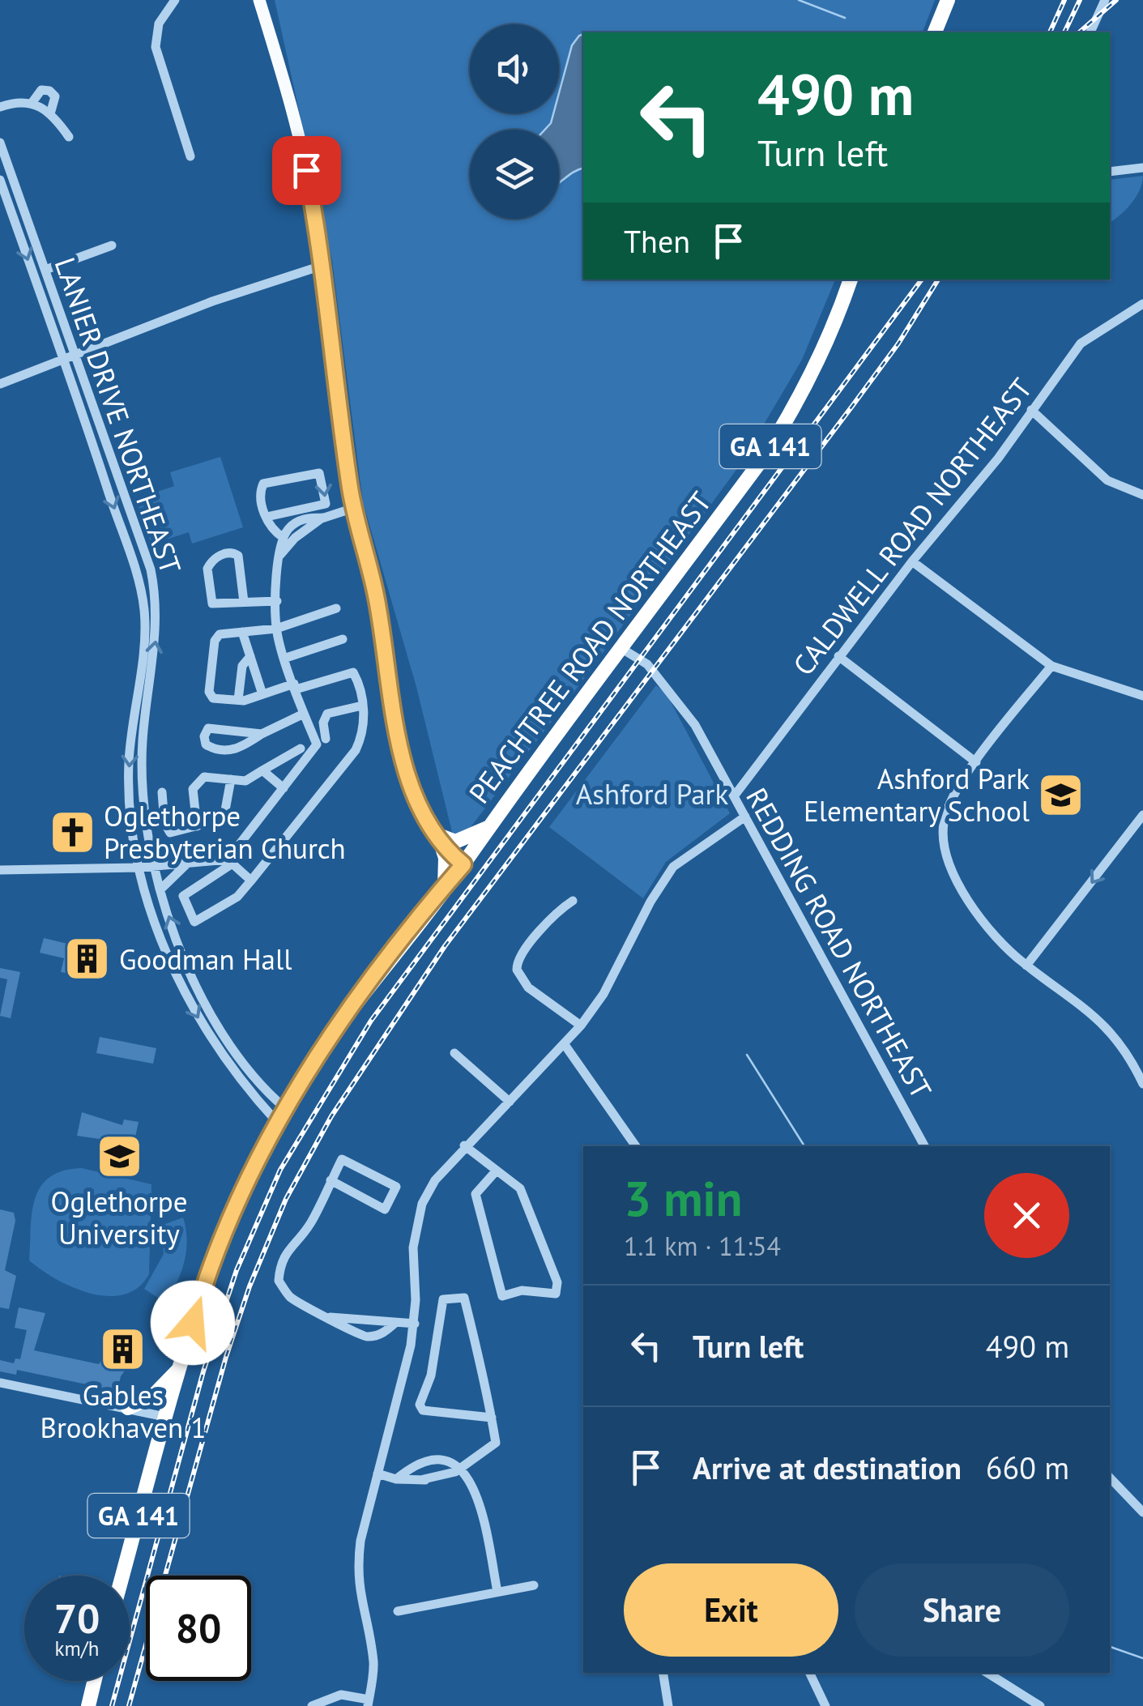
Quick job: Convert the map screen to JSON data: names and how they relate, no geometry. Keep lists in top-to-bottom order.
{
  "streets": {
    "highway": ["GA 141", "PEACHTREE ROAD NORTHEAST"],
    "street": ["LANIER DRIVE NORTHEAST", "CALDWELL ROAD NORTHEAST", "REDDING ROAD NORTHEAST"]
  },
  "crossings": [
    ["LANIER DRIVE NORTHEAST", "PEACHTREE ROAD NORTHEAST"],
    ["CALDWELL ROAD NORTHEAST", "REDDING ROAD NORTHEAST"],
    ["PEACHTREE ROAD NORTHEAST", "REDDING ROAD NORTHEAST"]
  ],
  "parks": ["Ashford Park"],
  "places": {
    "school or university": ["Ashford Park Elementary School", "Oglethorpe University"],
    "church": ["Oglethorpe Presbyterian Church"],
    "building": ["Goodman Hall", "Gables Brookhaven 1"]
  },
  "page": {
    "turn": ["490 m", "Turn left"],
    "then": "Then",
    "heading": ["3 min", "1.1 km · 11:54"],
    "list": [
      {
        "name": "Turn left",
        "value": "490 m"
      },
      {
        "name": "Arrive at destination",
        "value": "660 m"
      }
    ],
    "buttons": ["Exit", "Share"],
    "speed": "70 km/h",
    "limit": "80"
  }
}
